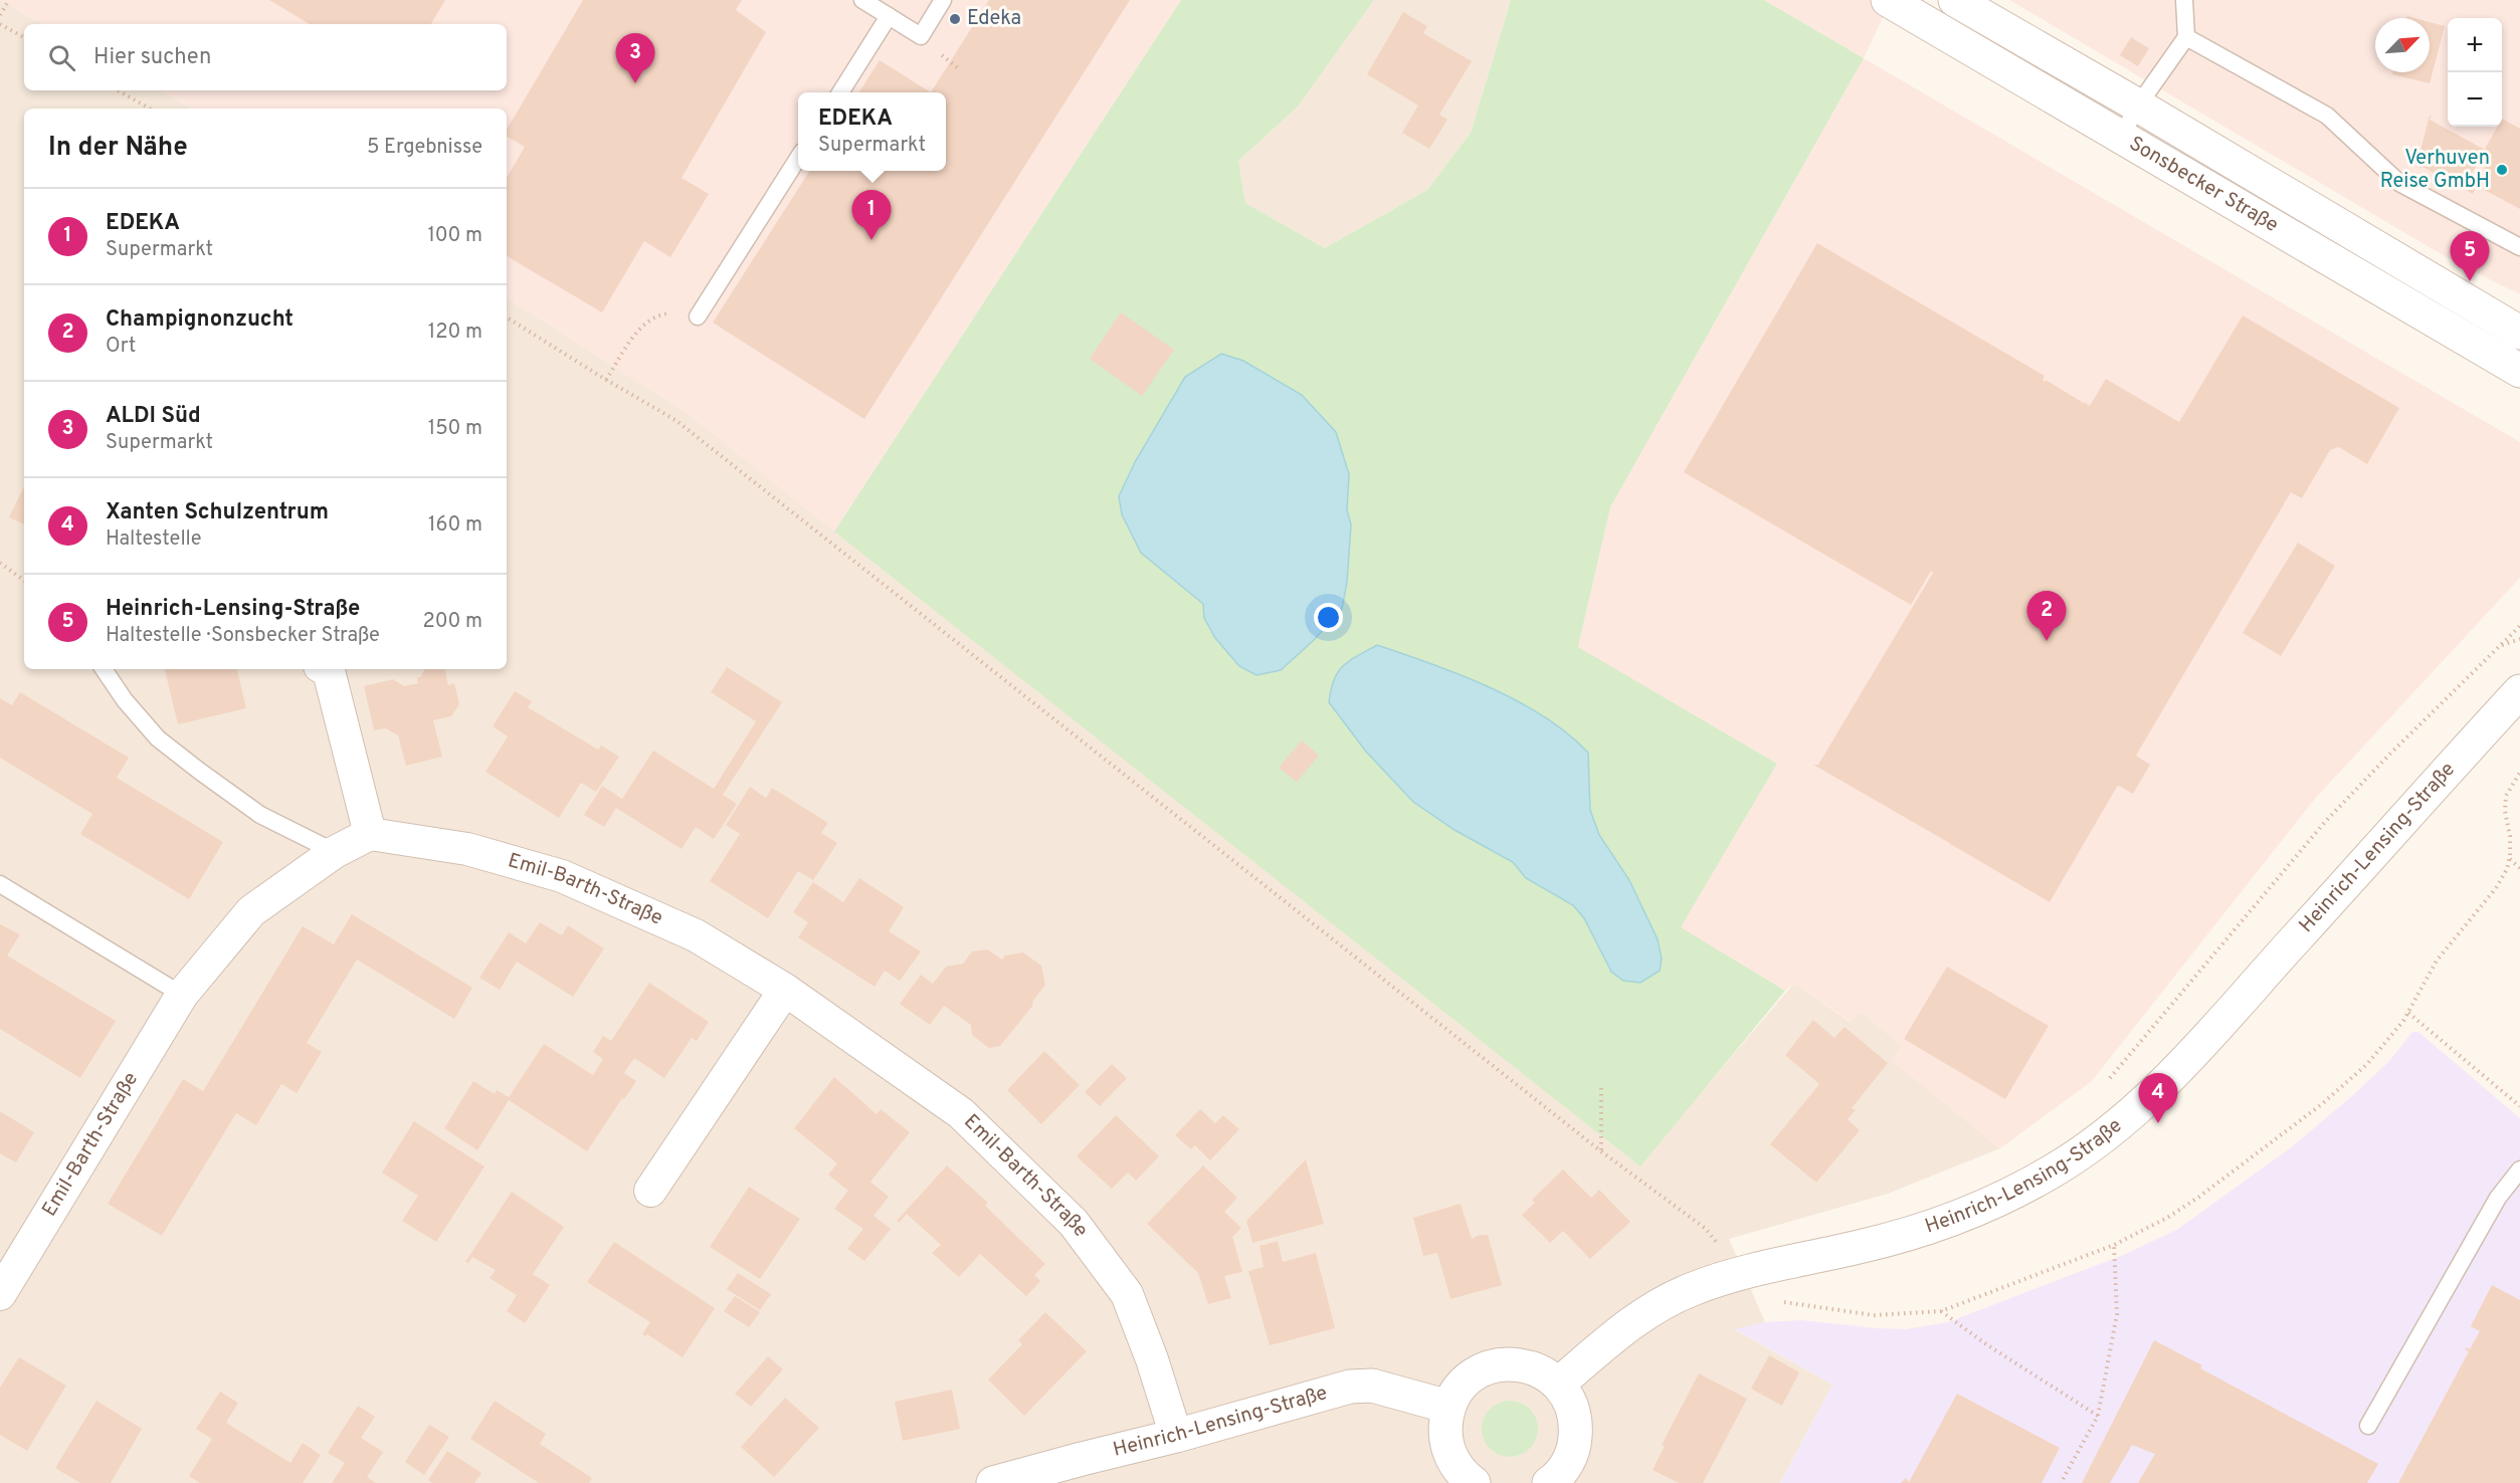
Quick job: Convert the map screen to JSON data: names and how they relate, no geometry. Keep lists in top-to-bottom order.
{
  "streets": {
    "street": ["Sonsbecker Straße", "Heinrich-Lensing-Straße", "Emil-Barth-Straße"]
  },
  "crossings": [
    ["Heinrich-Lensing-Straße", "Emil-Barth-Straße"]
  ],
  "places": ["Edeka", "Verhuven Reise GmbH"],
  "north": "top right",
  "page": {
    "map_buttons": ["+", "−"],
    "search": "Hier suchen",
    "pins": [
      "3",
      "1",
      "5",
      "2",
      "4"
    ],
    "popup": ["EDEKA", "Supermarkt"],
    "heading": ["In der Nähe", "5 Ergebnisse"],
    "list": [
      {
        "mark": "1",
        "name": "EDEKA",
        "note": "Supermarkt",
        "value": "100 m"
      },
      {
        "mark": "2",
        "name": "Champignonzucht",
        "note": "Ort",
        "value": "120 m"
      },
      {
        "mark": "3",
        "name": "ALDI Süd",
        "note": "Supermarkt",
        "value": "150 m"
      },
      {
        "mark": "4",
        "name": "Xanten Schulzentrum",
        "note": "Haltestelle",
        "value": "160 m"
      },
      {
        "mark": "5",
        "name": "Heinrich-Lensing-Straße",
        "note": "Haltestelle · Sonsbecker Straße",
        "value": "200 m"
      }
    ]
  }
}
